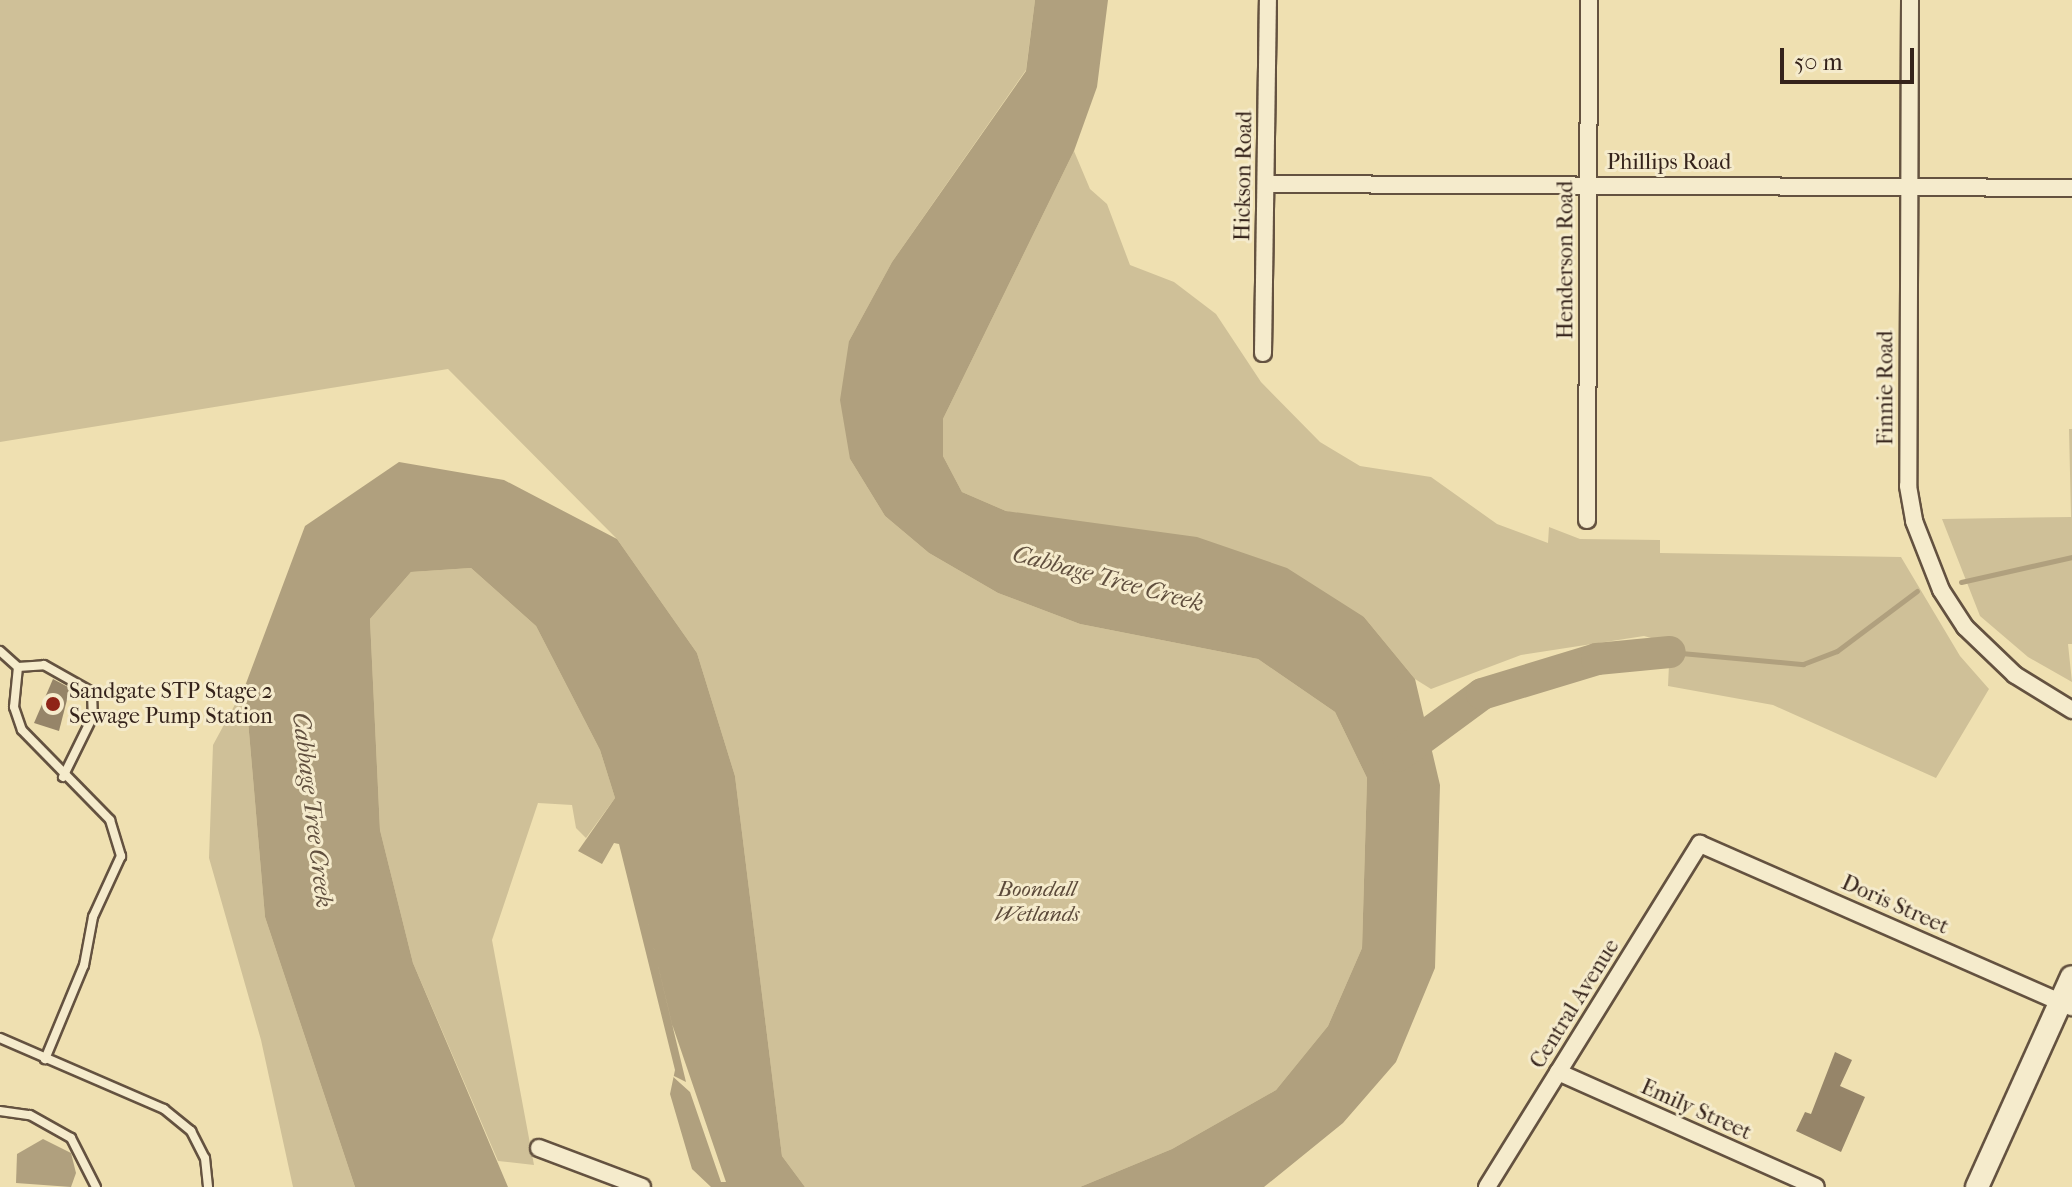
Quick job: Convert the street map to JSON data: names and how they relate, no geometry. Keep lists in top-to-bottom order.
{
  "streets": {
    "street": [
      "Phillips Road",
      "Hickson Road",
      "Henderson Road",
      "Finnie Road",
      "Doris Street",
      "Central Avenue",
      "Emily Street"
    ]
  },
  "crossings": [
    ["Phillips Road", "Hickson Road"],
    ["Phillips Road", "Henderson Road"],
    ["Phillips Road", "Finnie Road"],
    ["Doris Street", "Central Avenue"],
    ["Central Avenue", "Emily Street"]
  ],
  "water": ["Cabbage Tree Creek"],
  "parks": ["Boondall Wetlands"],
  "places": ["Sandgate STP Stage 2 Sewage Pump Station"],
  "scale_bar": "50 m"
}
